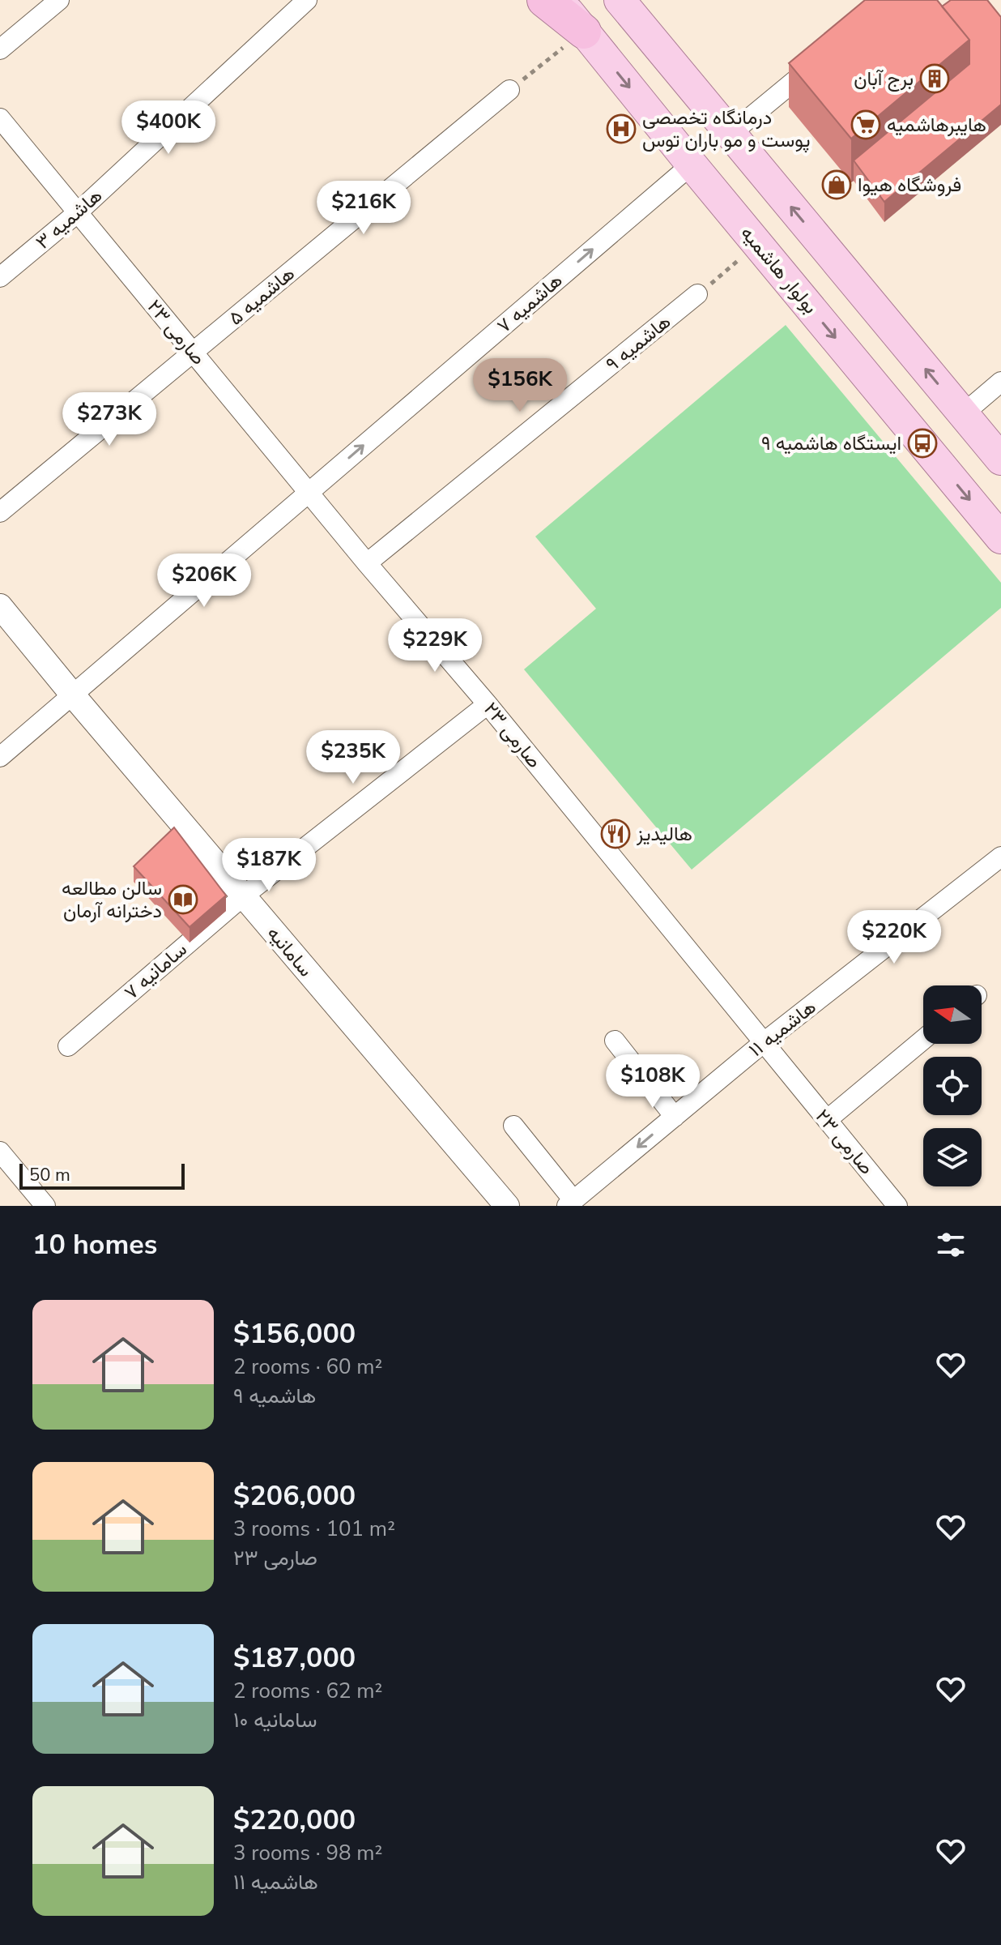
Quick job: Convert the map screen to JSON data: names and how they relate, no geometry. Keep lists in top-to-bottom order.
{
  "streets": {
    "main road": ["بولوار هاشمیه"],
    "street": [
      "هاشمیه ۳",
      "هاشمیه ۵",
      "هاشمیه ۷",
      "صارمی ۲۳",
      "هاشمیه ۹",
      "سامانیه",
      "سامانیه ۷",
      "هاشمیه ۱۱"
    ]
  },
  "crossings": [
    ["هاشمیه ۳", "صارمی ۲۳"],
    ["بولوار هاشمیه", "هاشمیه ۷"],
    ["هاشمیه ۵", "صارمی ۲۳"],
    ["هاشمیه ۷", "صارمی ۲۳"],
    ["هاشمیه ۷", "سامانیه"],
    ["صارمی ۲۳", "هاشمیه ۹"],
    ["صارمی ۲۳", "سامانیه ۷"],
    ["صارمی ۲۳", "هاشمیه ۱۱"],
    ["سامانیه", "سامانیه ۷"]
  ],
  "one_way": ["هاشمیه ۷"],
  "places": {
    "building": ["برج آبان"],
    "supermarket": ["هایبرهاشمیه"],
    "hospital": ["درمانگاه تخصصی پوست و مو باران توس"],
    "shop": ["فروشگاه هیوا"],
    "bus stop": ["ایستگاه هاشمیه ۹"],
    "restaurant": ["هالیدیز"],
    "library": ["سالن مطالعه دخترانه آرمان"]
  },
  "scale_bar": "50 m",
  "north": "left",
  "page": {
    "price": [
      "$400K",
      "$216K",
      "$156K",
      "$273K",
      "$206K",
      "$229K",
      "$235K",
      "$187K",
      "$220K",
      "$108K"
    ],
    "scale": "50 m",
    "heading": "10 homes",
    "list": [
      {
        "name": "$156,000",
        "note": "2 rooms · 60 m² · هاشمیه ۹"
      },
      {
        "name": "$206,000",
        "note": "3 rooms · 101 m² · صارمی ۲۳"
      },
      {
        "name": "$187,000",
        "note": "2 rooms · 62 m² · سامانیه ۱۰"
      },
      {
        "name": "$220,000",
        "note": "3 rooms · 98 m² · هاشمیه ۱۱"
      }
    ]
  }
}
